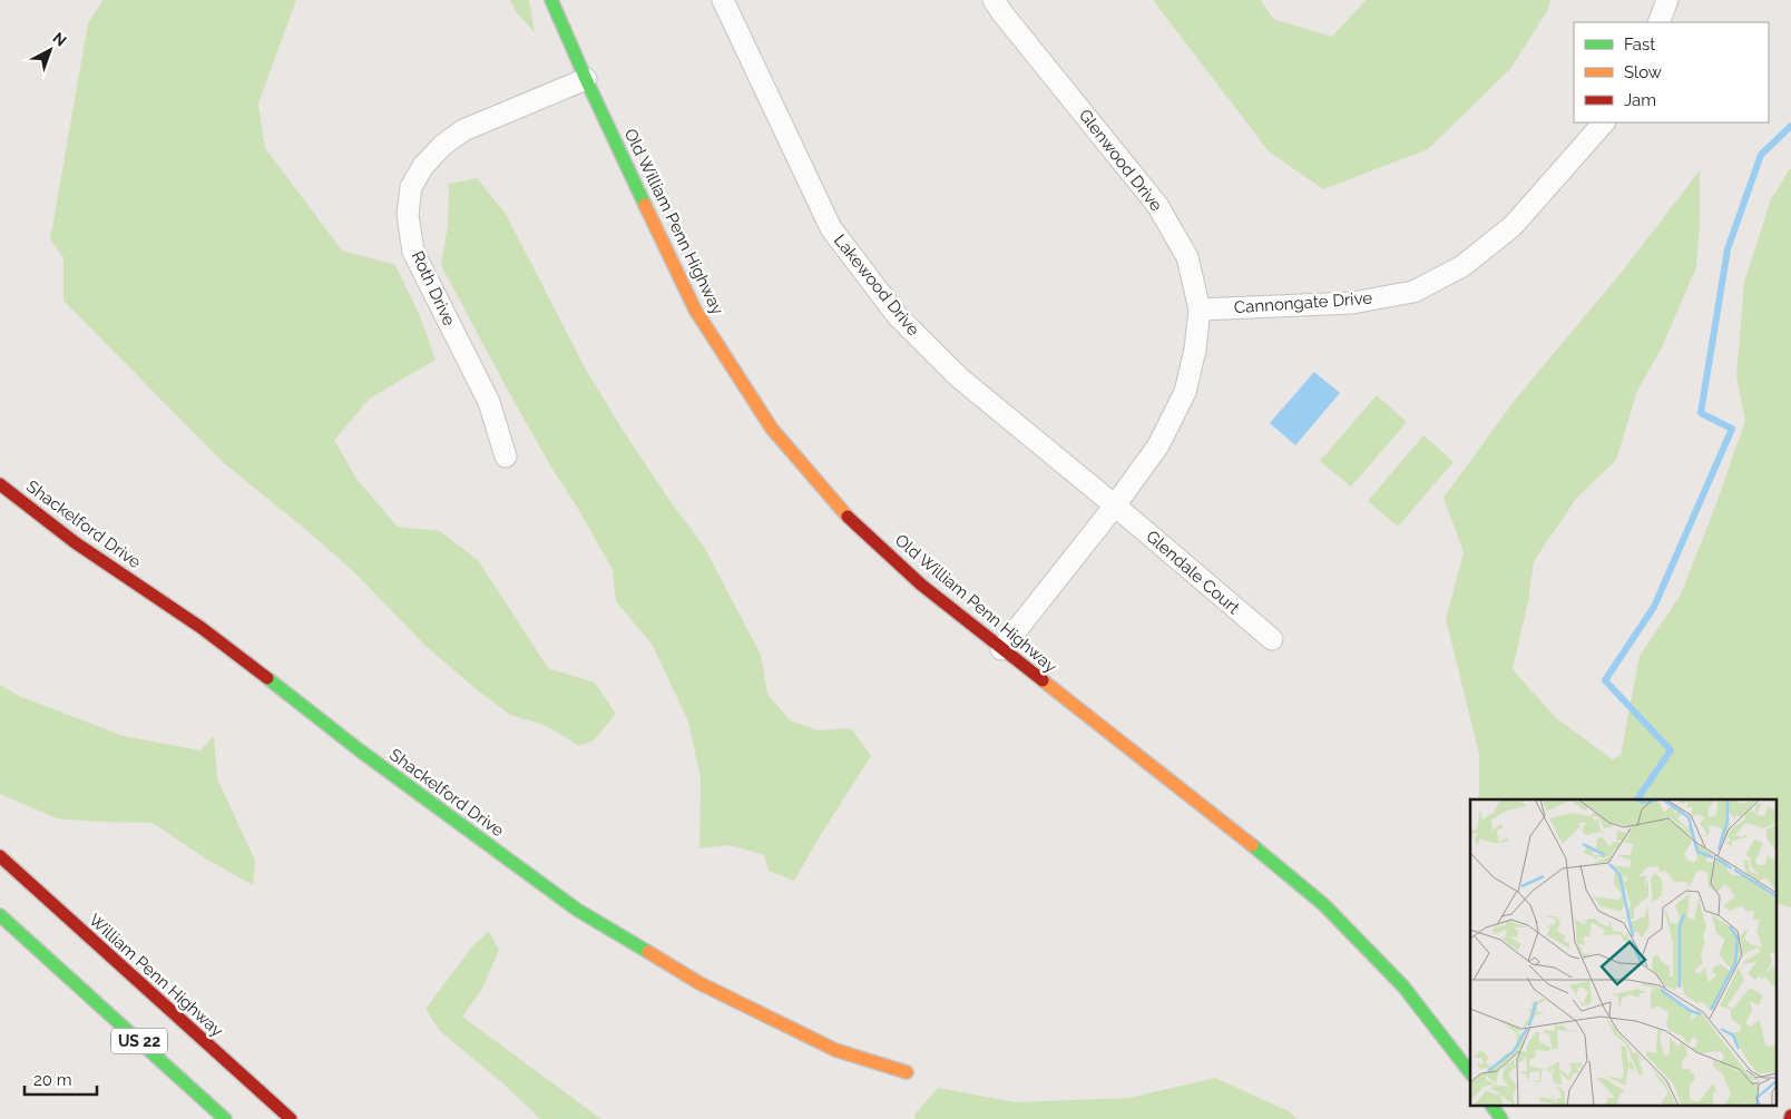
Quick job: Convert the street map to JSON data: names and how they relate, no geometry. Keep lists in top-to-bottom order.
{
  "streets": {
    "main road": [
      "Old William Penn Highway",
      "Shackelford Drive",
      "William Penn Highway",
      "US 22"
    ],
    "street": [
      "Glenwood Drive",
      "Lakewood Drive",
      "Roth Drive",
      "Cannongate Drive",
      "Glendale Court"
    ]
  },
  "crossings": [
    ["Glenwood Drive", "Old William Penn Highway"],
    ["Glenwood Drive", "Lakewood Drive"],
    ["Glenwood Drive", "Cannongate Drive"],
    ["Glenwood Drive", "Glendale Court"],
    ["Old William Penn Highway", "Roth Drive"],
    ["Lakewood Drive", "Glendale Court"]
  ],
  "legend": ["Fast", "Slow", "Jam"],
  "scale_bar": "20 m",
  "north": "top right"
}
